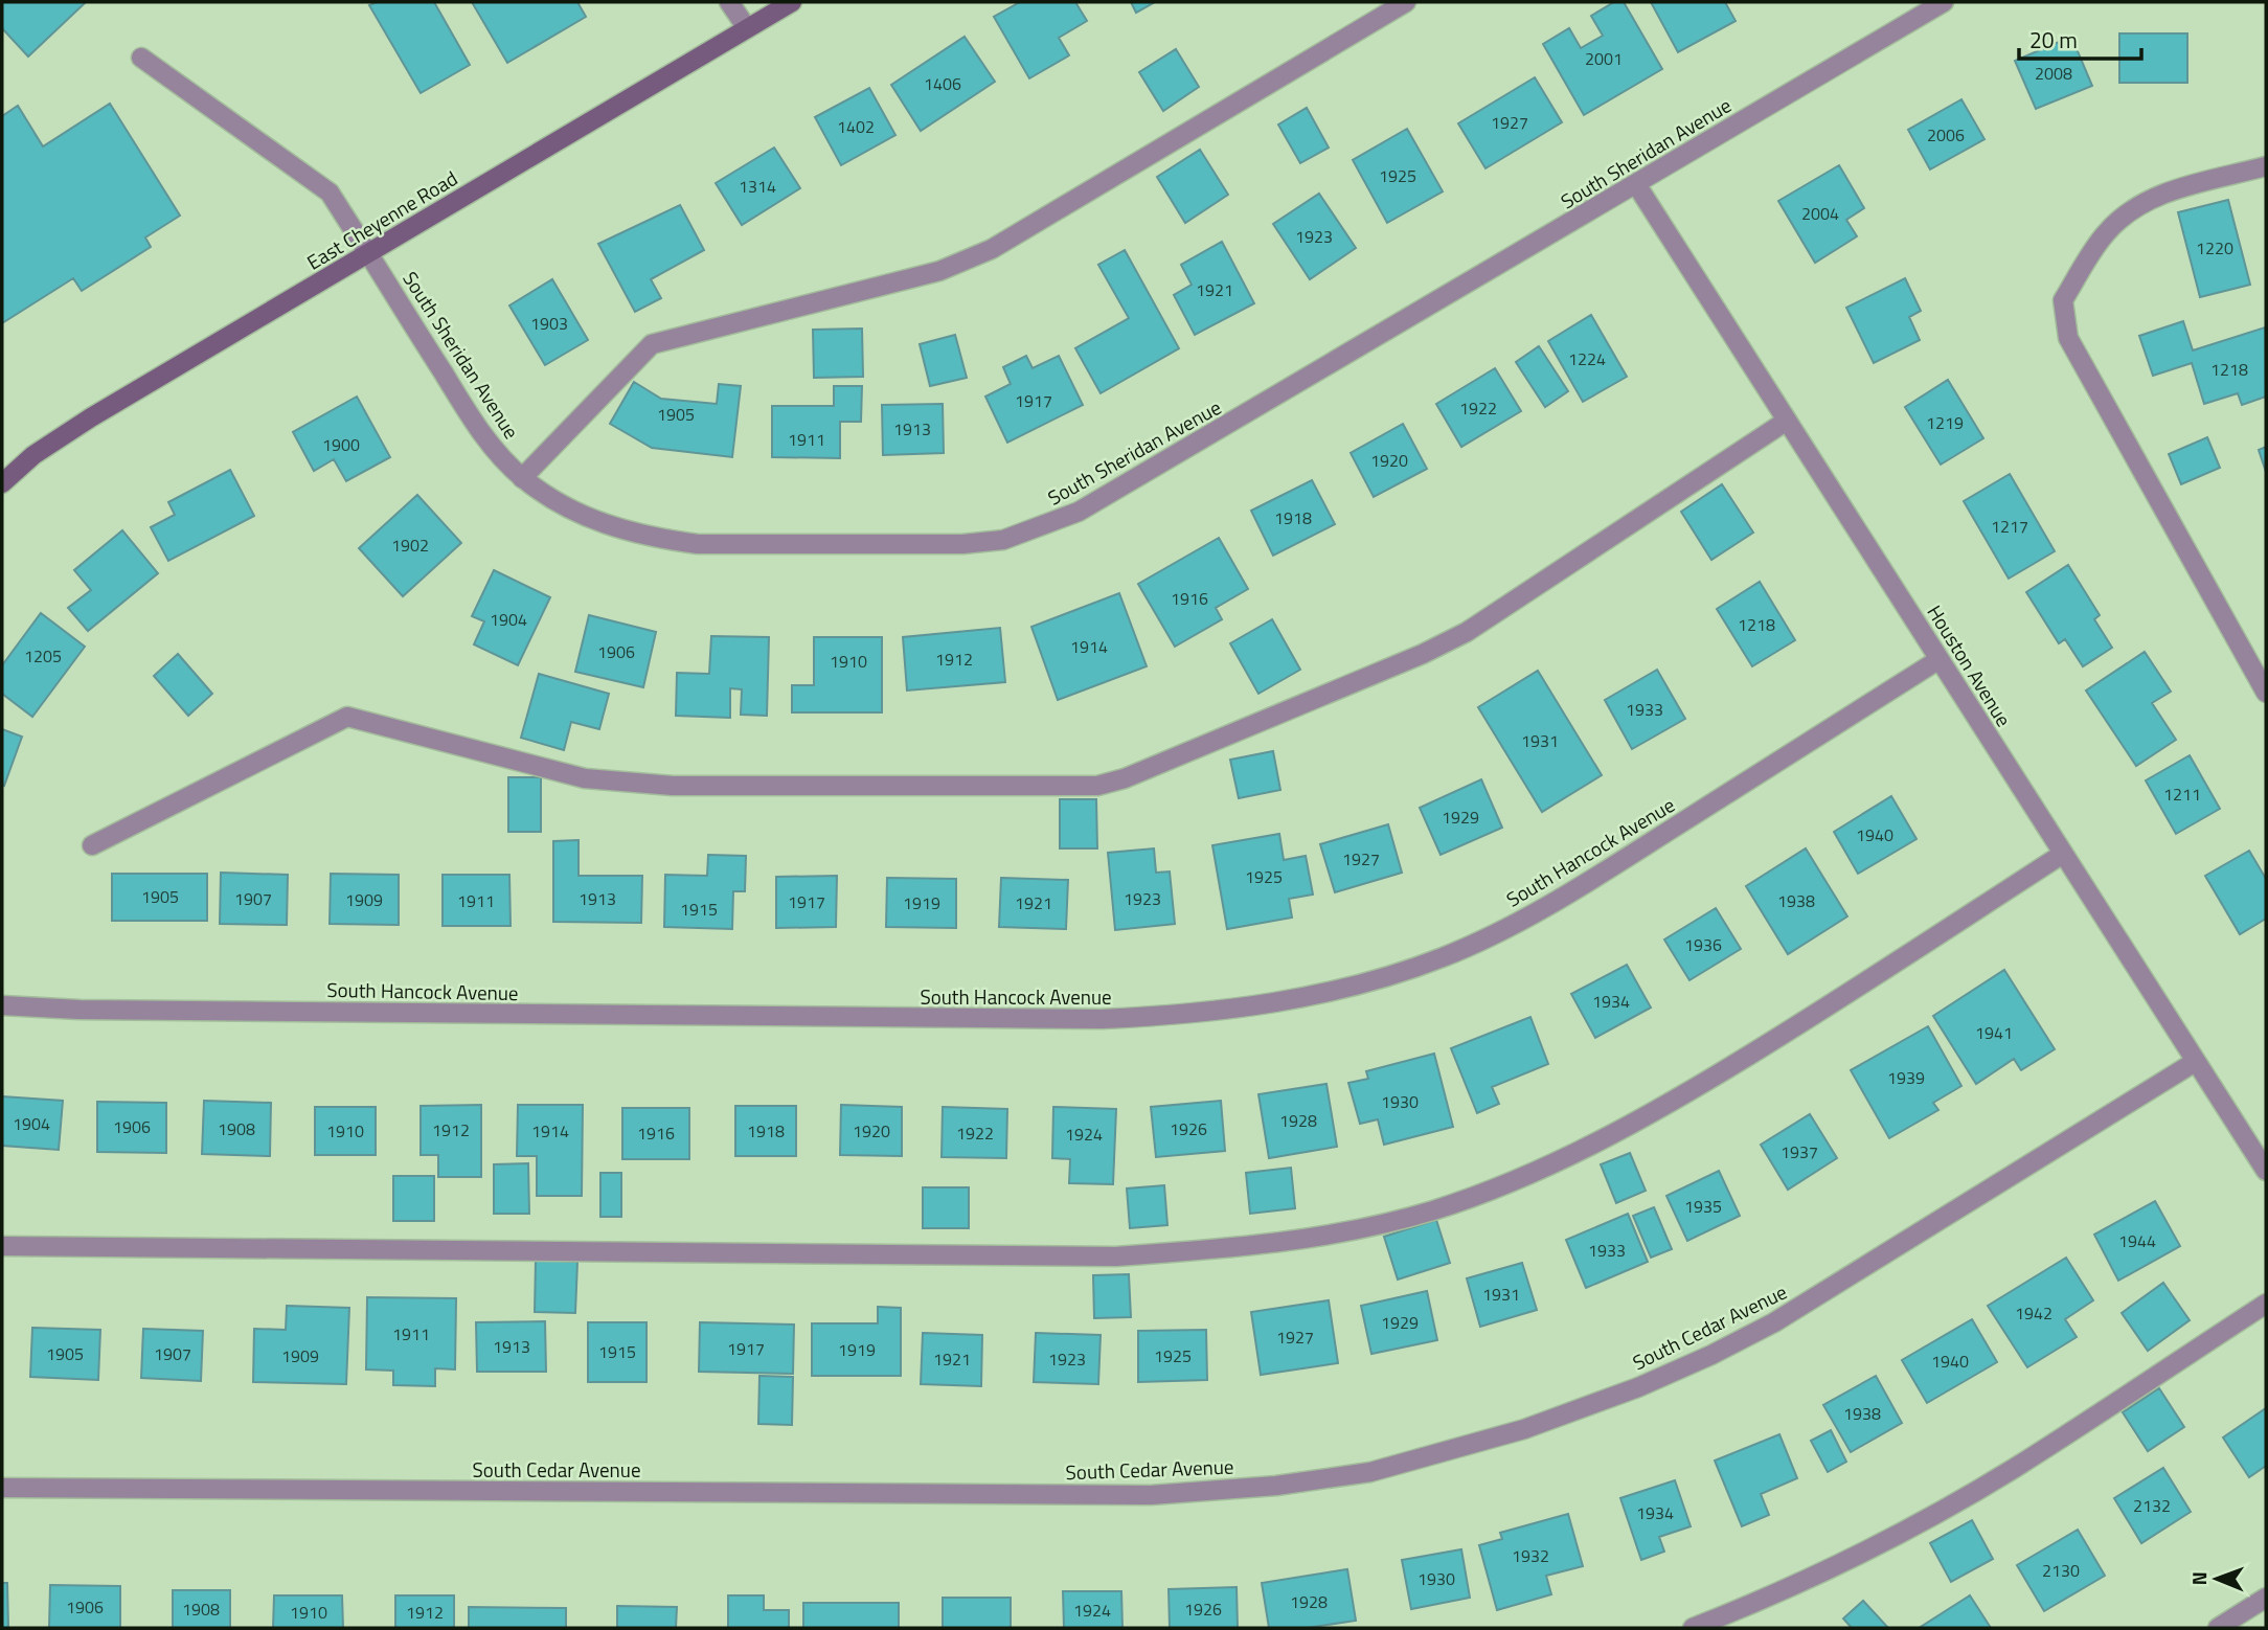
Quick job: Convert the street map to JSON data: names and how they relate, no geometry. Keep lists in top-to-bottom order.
{
  "streets": {
    "street": [
      "South Sheridan Avenue",
      "East Cheyenne Road",
      "Houston Avenue",
      "South Hancock Avenue",
      "South Cedar Avenue"
    ]
  },
  "crossings": [
    ["South Sheridan Avenue", "East Cheyenne Road"],
    ["South Sheridan Avenue", "Houston Avenue"],
    ["Houston Avenue", "South Hancock Avenue"],
    ["Houston Avenue", "South Cedar Avenue"]
  ],
  "house_numbers": [
    "2001",
    "2008",
    "1406",
    "1927",
    "1402",
    "2006",
    "1925",
    "1314",
    "2004",
    "1923",
    "1220",
    "1921",
    "1903",
    "1224",
    "1218",
    "1917",
    "1922",
    "1905",
    "1219",
    "1913",
    "1911",
    "1900",
    "1920",
    "1918",
    "1217",
    "1902",
    "1916",
    "1904",
    "1218",
    "1914",
    "1906",
    "1205",
    "1912",
    "1910",
    "1933",
    "1931",
    "1211",
    "1929",
    "1940",
    "1927",
    "1925",
    "1905",
    "1907",
    "1913",
    "1923",
    "1909",
    "1911",
    "1938",
    "1917",
    "1919",
    "1921",
    "1915",
    "1936",
    "1934",
    "1941",
    "1939",
    "1930",
    "1928",
    "1904",
    "1906",
    "1908",
    "1926",
    "1912",
    "1910",
    "1914",
    "1918",
    "1920",
    "1916",
    "1922",
    "1924",
    "1937",
    "1935",
    "1944",
    "1933",
    "1931",
    "1942",
    "1929",
    "1911",
    "1927",
    "1913",
    "1917",
    "1919",
    "1915",
    "1905",
    "1907",
    "1909",
    "1925",
    "1921",
    "1923",
    "1940",
    "1938",
    "2132",
    "1934",
    "1932",
    "2130",
    "1930",
    "1928",
    "1906",
    "1908",
    "1926",
    "1924",
    "1910",
    "1912"
  ],
  "scale_bar": "20 m",
  "north": "left"
}
